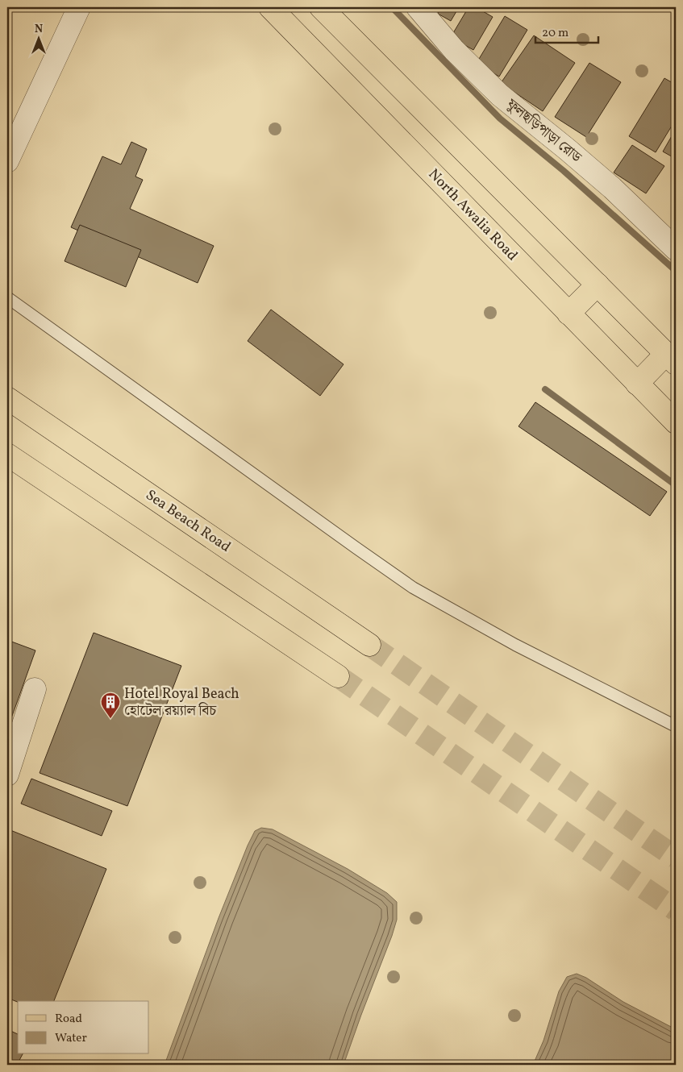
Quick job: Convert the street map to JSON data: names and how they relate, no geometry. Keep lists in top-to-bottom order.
{
  "streets": {
    "main road": ["North Awalia Road", "Sea Beach Road"],
    "street": ["ফুলছড়িপাড়া রোড"]
  },
  "places": {
    "building": ["Hotel Royal Beach হোটেল রয়্যাল বিচ"]
  },
  "legend": ["Road", "Water"],
  "scale_bar": "20 m",
  "north": "top"
}
